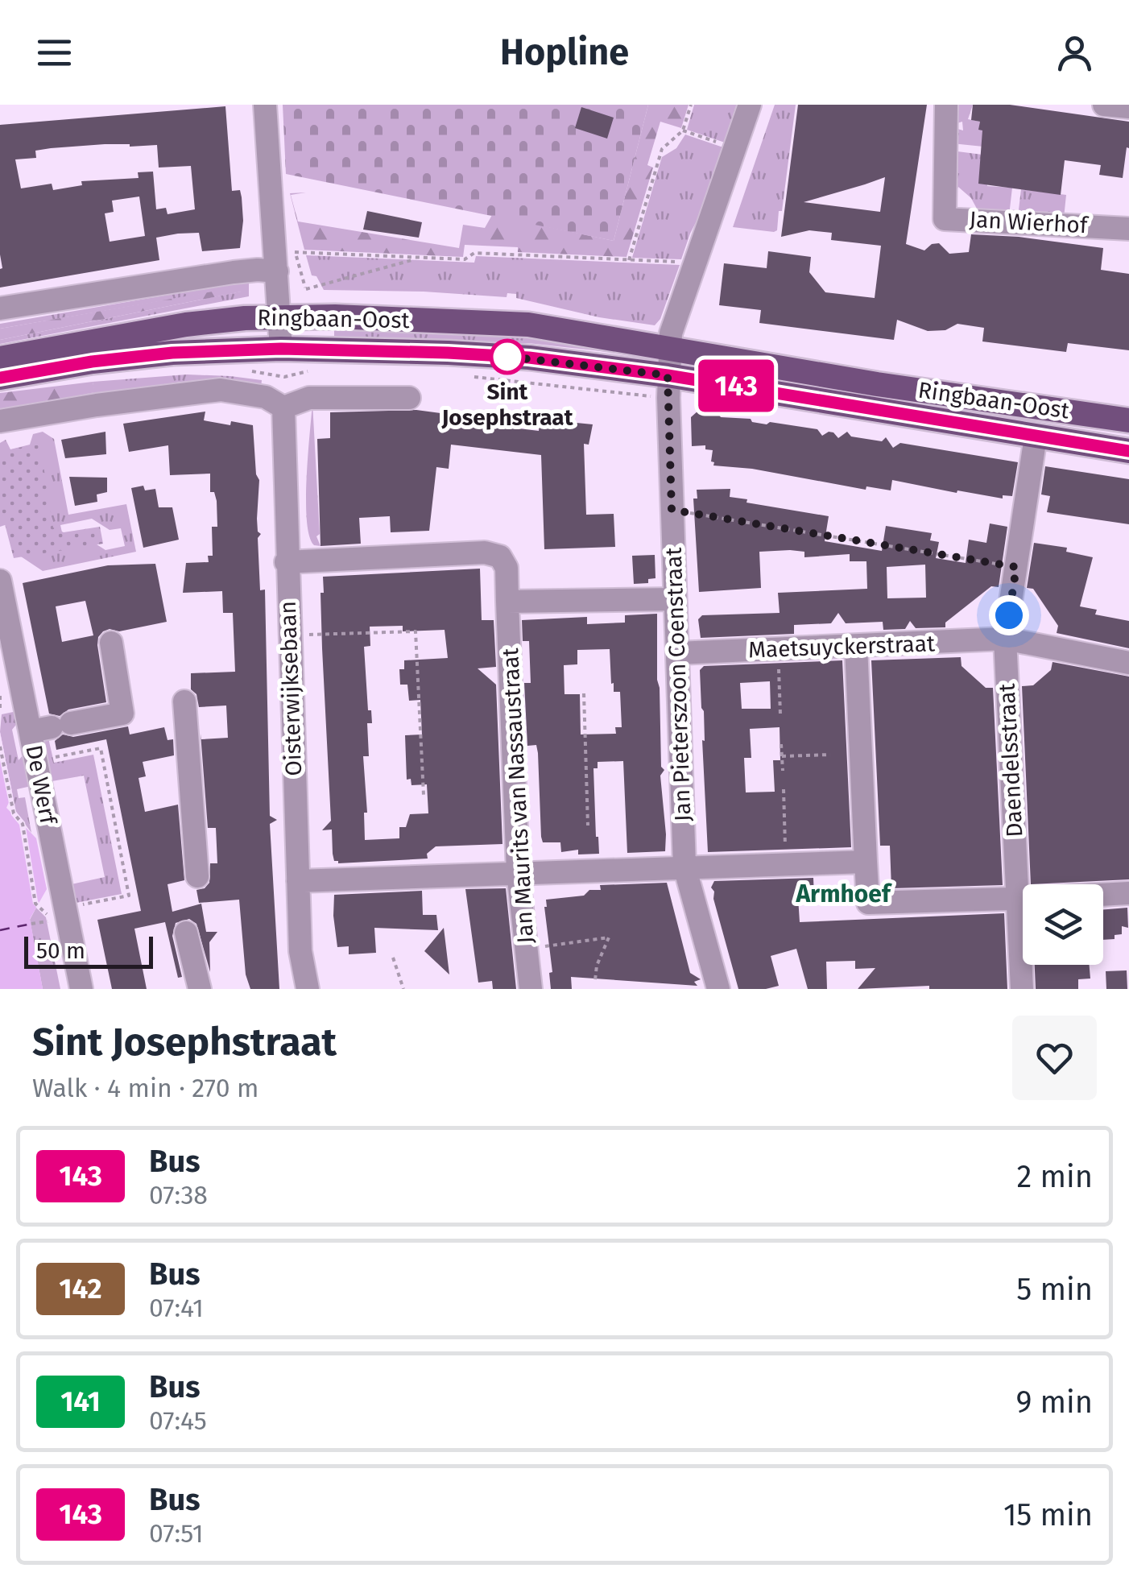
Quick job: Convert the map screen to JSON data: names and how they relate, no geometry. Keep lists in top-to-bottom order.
{
  "streets": {
    "main road": ["Ringbaan-Oost"],
    "street": [
      "Jan Wierhof",
      "Maetsuyckerstraat",
      "Jan Pieterszoon Coenstraat",
      "Oisterwijksebaan",
      "Daendelsstraat",
      "De Werf",
      "Jan Maurits van Nassaustraat"
    ]
  },
  "crossings": [
    ["Ringbaan-Oost", "Jan Pieterszoon Coenstraat"],
    ["Ringbaan-Oost", "Daendelsstraat"],
    ["Maetsuyckerstraat", "Jan Pieterszoon Coenstraat"],
    ["Maetsuyckerstraat", "Daendelsstraat"],
    ["Oisterwijksebaan", "Jan Maurits van Nassaustraat"]
  ],
  "districts": ["Armhoef"],
  "places": ["Sint Josephstraat"],
  "lines": ["bus line 143"],
  "scale_bar": "50 m",
  "page": {
    "header": "Hopline",
    "on_map": "143",
    "scale": "50 m",
    "heading": ["Sint Josephstraat", "Walk · 4 min · 270 m"],
    "list": [
      {
        "mark": "143",
        "name": "Bus",
        "note": "07:38",
        "value": "2 min"
      },
      {
        "mark": "142",
        "name": "Bus",
        "note": "07:41",
        "value": "5 min"
      },
      {
        "mark": "141",
        "name": "Bus",
        "note": "07:45",
        "value": "9 min"
      },
      {
        "mark": "143",
        "name": "Bus",
        "note": "07:51",
        "value": "15 min"
      }
    ]
  }
}
